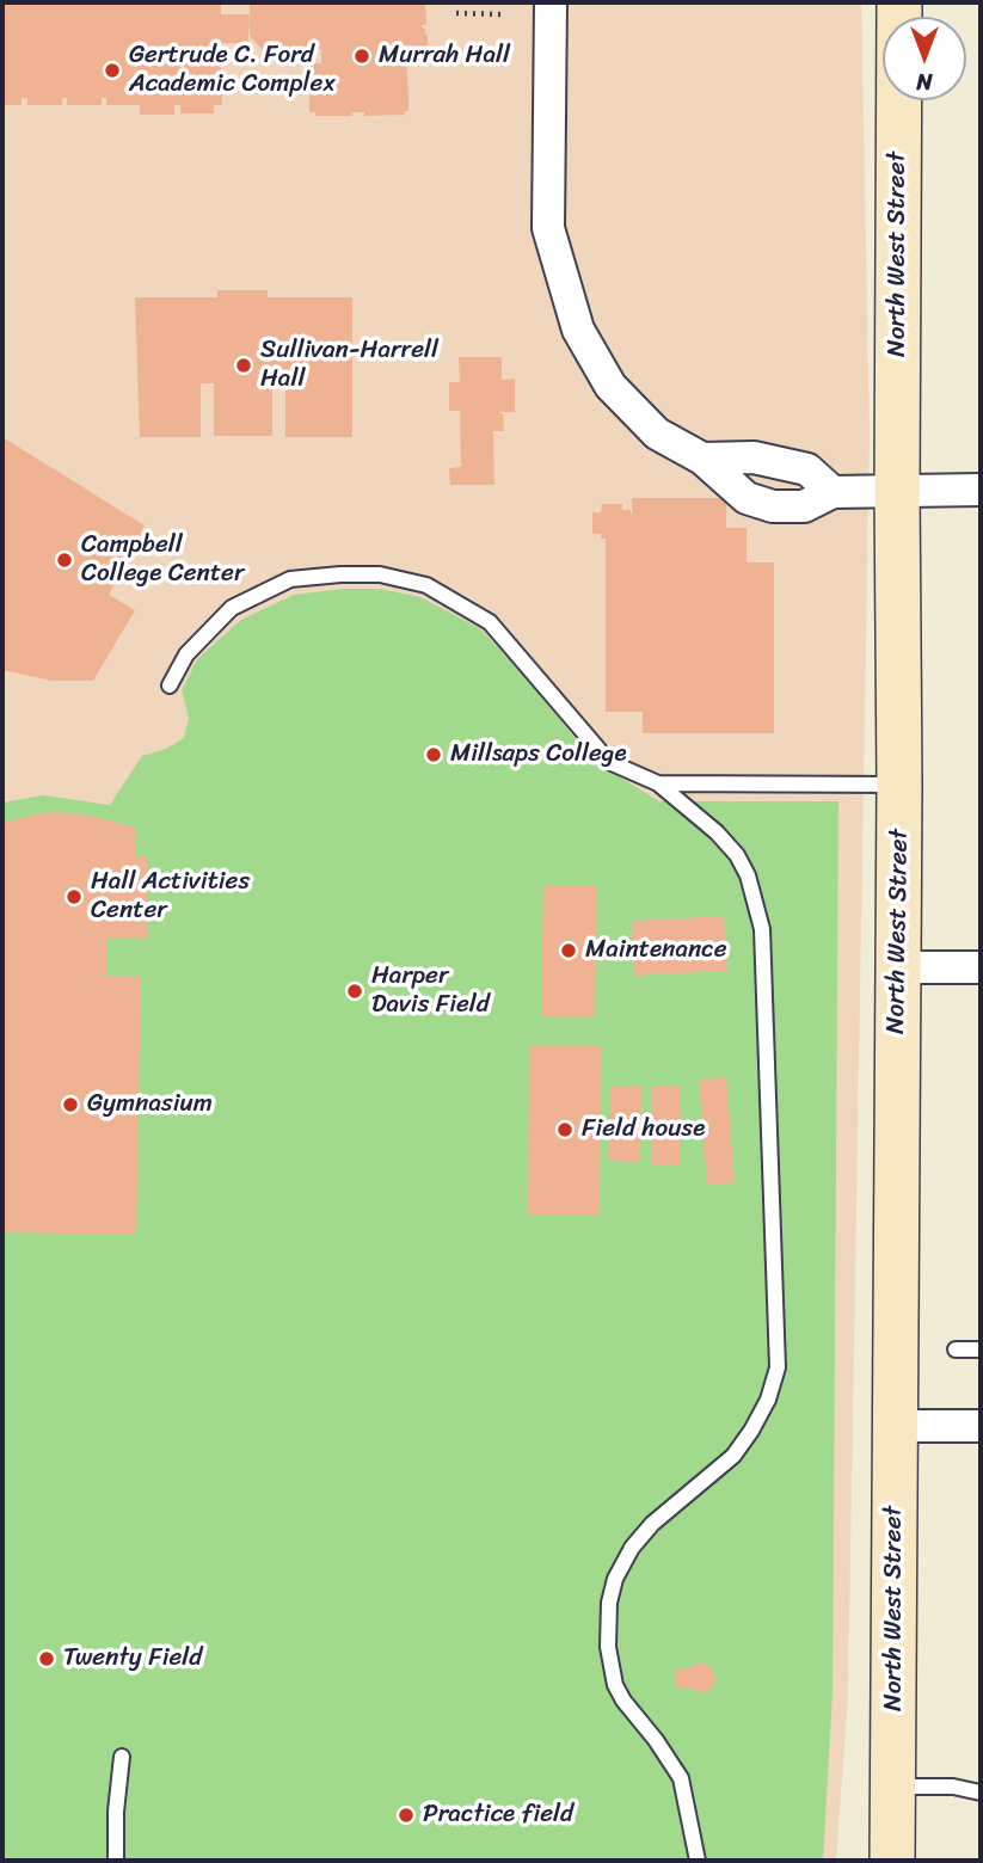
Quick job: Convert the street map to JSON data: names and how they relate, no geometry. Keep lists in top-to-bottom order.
{
  "streets": {
    "street": ["North West Street"]
  },
  "places": [
    "Murrah Hall",
    "Gertrude C. Ford Academic Complex",
    "Sullivan-Harrell Hall",
    "Campbell College Center",
    "Millsaps College",
    "Hall Activities Center",
    "Maintenance",
    "Harper Davis Field",
    "Gymnasium",
    "Field house",
    "Twenty Field",
    "Practice field"
  ],
  "north": "bottom"
}
